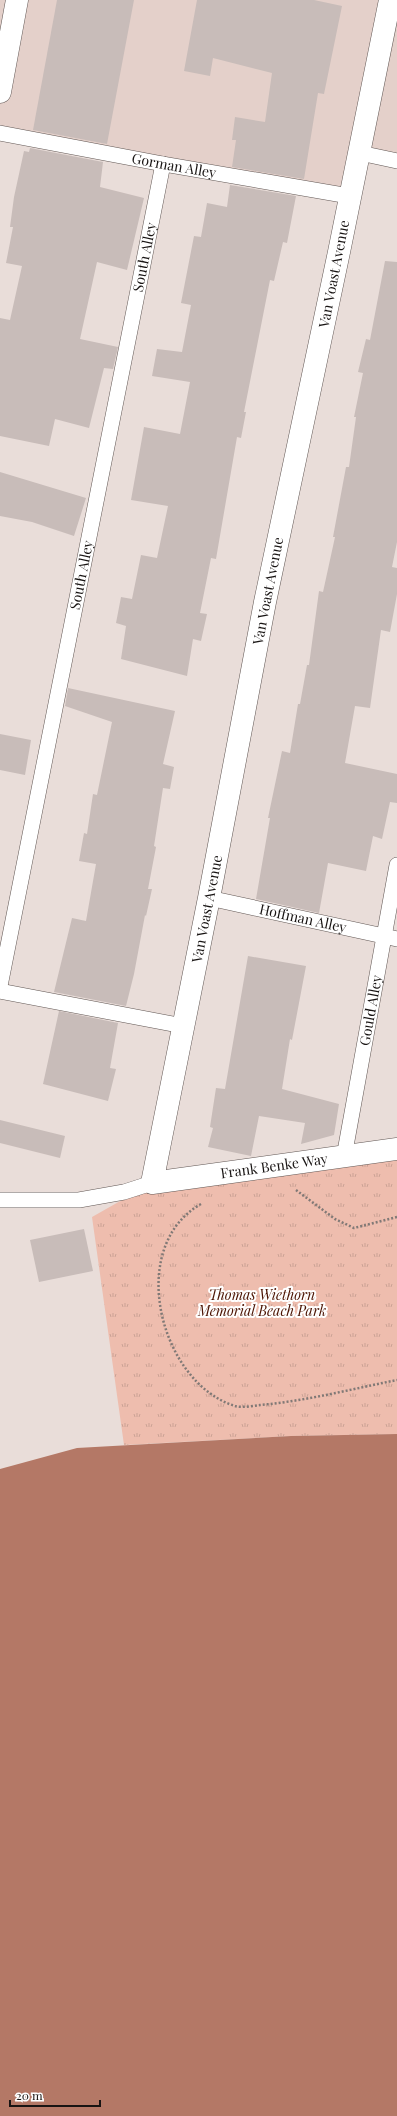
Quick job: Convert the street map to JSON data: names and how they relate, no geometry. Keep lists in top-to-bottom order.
{
  "streets": {
    "street": ["Van Voast Avenue", "Frank Benke Way"],
    "lane": [
      "Gorman Alley",
      "South Alley",
      "Hoffman Alley",
      "Gould Alley"
    ]
  },
  "crossings": [
    ["Gorman Alley", "South Alley"],
    ["Gorman Alley", "Van Voast Avenue"],
    ["Van Voast Avenue", "Hoffman Alley"],
    ["Van Voast Avenue", "Frank Benke Way"],
    ["Hoffman Alley", "Gould Alley"],
    ["Gould Alley", "Frank Benke Way"]
  ],
  "parks": ["Thomas Wiethorn Memorial Beach Park"],
  "scale_bar": "20 m"
}
